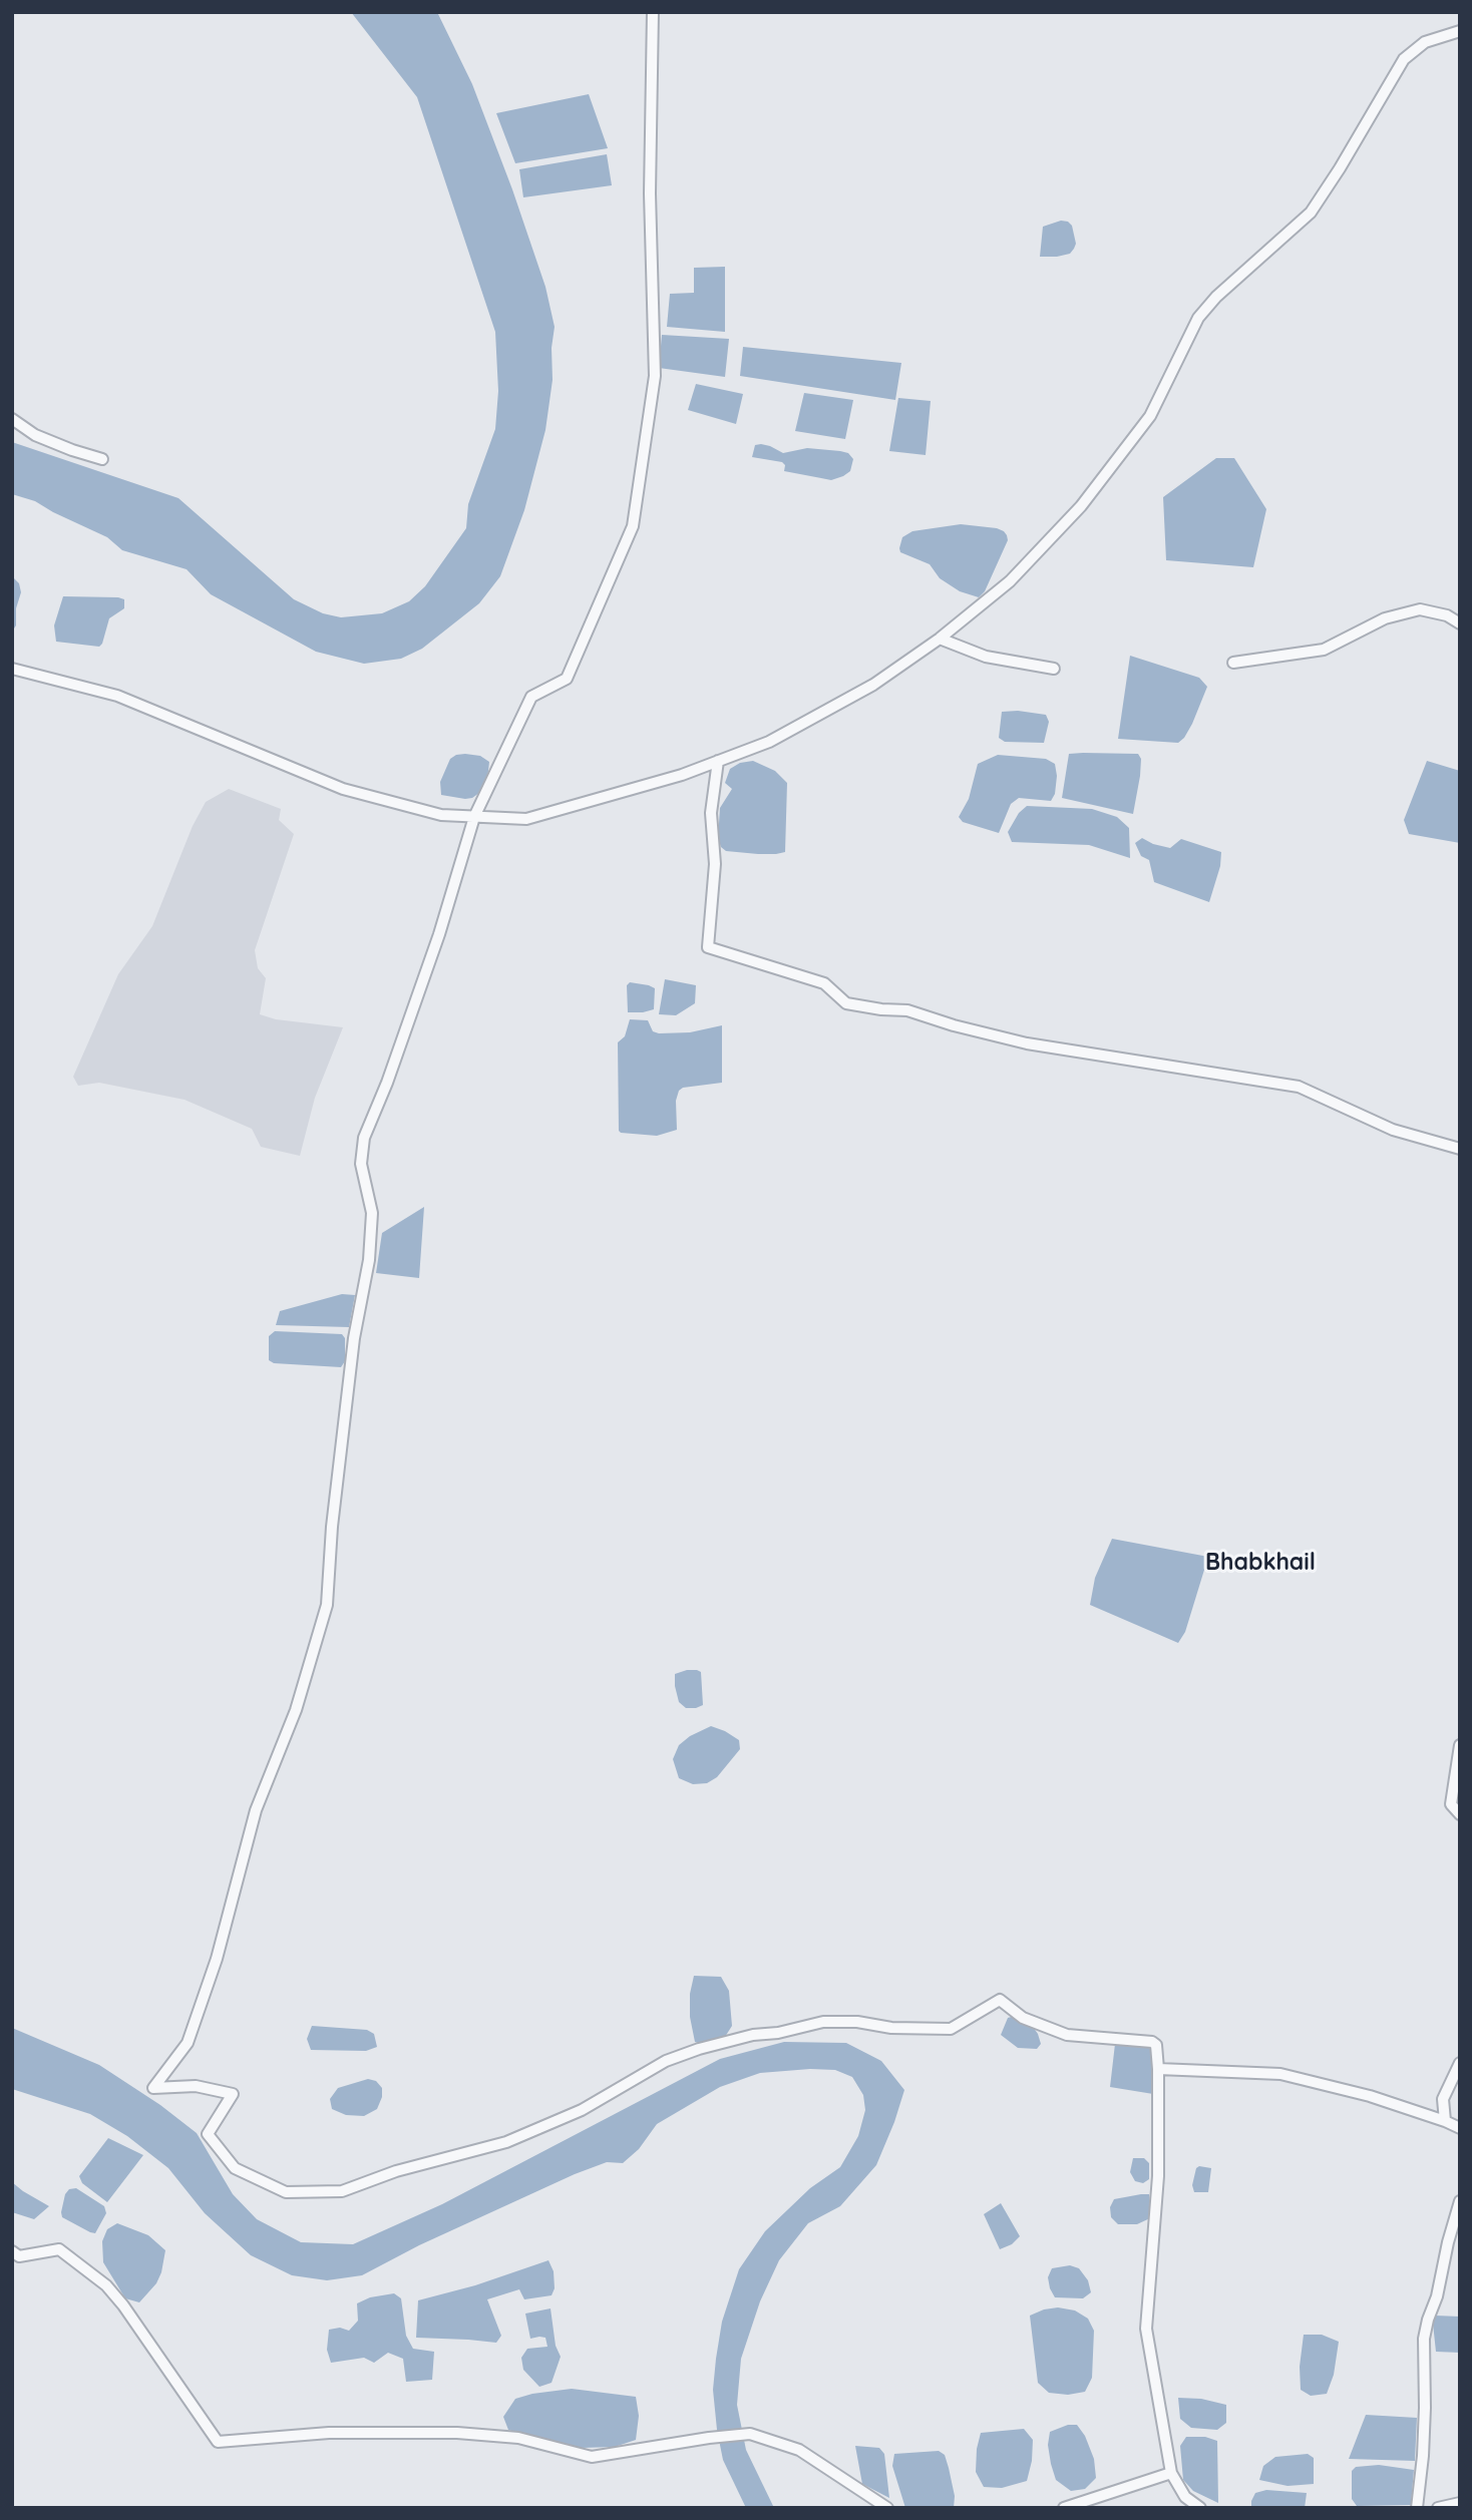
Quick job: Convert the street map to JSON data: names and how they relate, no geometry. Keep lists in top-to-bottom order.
{
  "districts": ["Bhabkhail"]
}
